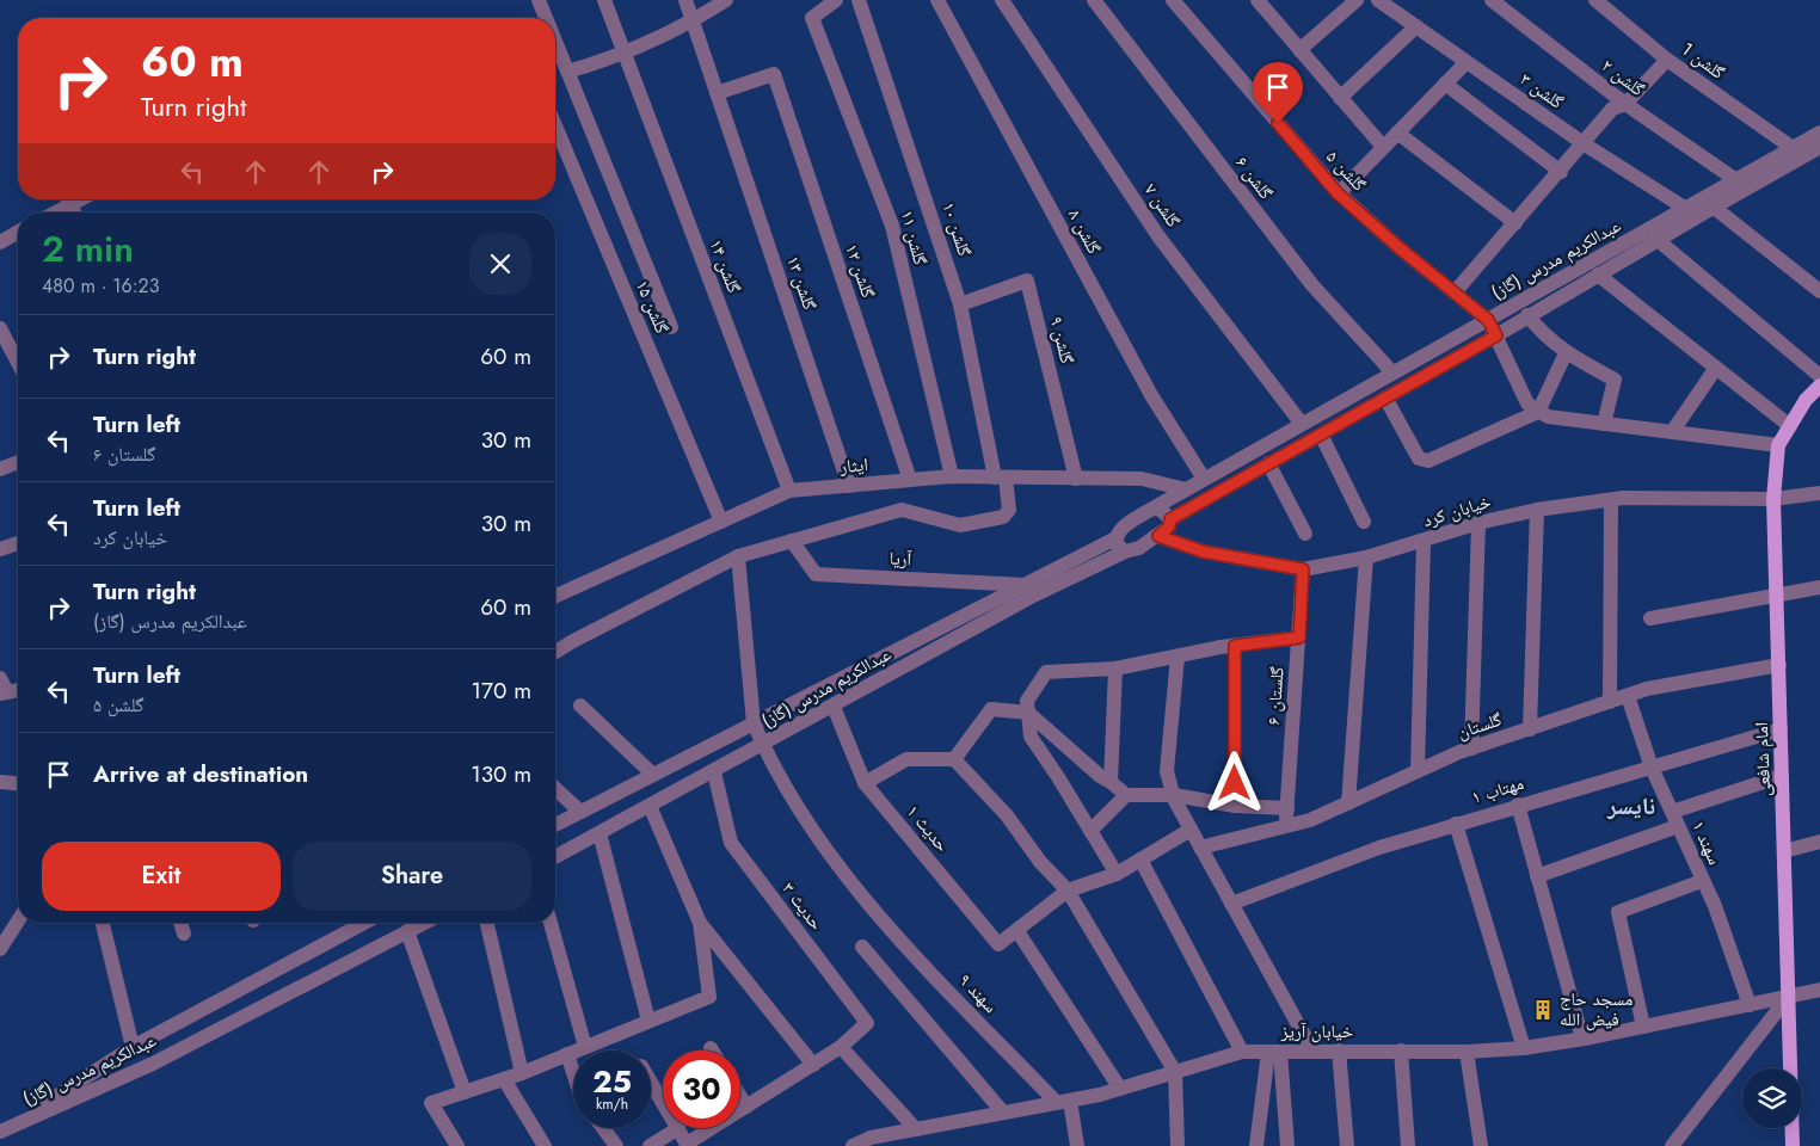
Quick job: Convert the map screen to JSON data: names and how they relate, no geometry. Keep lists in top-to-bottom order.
{
  "streets": {
    "main road": ["امام شافعی"],
    "street": [
      "گلشن 1",
      "گلشن ۲",
      "گلشن ۳",
      "گلشن ۵",
      "گلشن ۶",
      "گلشن ۷",
      "گلشن ۱۰",
      "گلشن ۸",
      "گلشن ۱۱",
      "عبدالکریم مدرس (گاز)",
      "گلشن ۱۴",
      "گلشن ۱۲",
      "گلشن ۱۳",
      "گلشن ۱۵",
      "گلشن ۹",
      "ایثار",
      "خیابان کرد",
      "آریا",
      "گلستان ۶",
      "گلستان",
      "مهتاب ۱",
      "حدیث ۱",
      "سهند ۱",
      "حدیث ۳",
      "سهند ۹",
      "خیابان آریز"
    ]
  },
  "crossings": [
    ["گلشن 1", "عبدالکریم مدرس (گاز)"],
    ["گلشن ۲", "عبدالکریم مدرس (گاز)"],
    ["گلشن ۳", "عبدالکریم مدرس (گاز)"],
    ["گلشن ۵", "عبدالکریم مدرس (گاز)"],
    ["گلشن ۶", "عبدالکریم مدرس (گاز)"],
    ["گلشن ۷", "عبدالکریم مدرس (گاز)"],
    ["گلشن ۱۰", "گلشن ۹"],
    ["گلشن ۱۰", "ایثار"],
    ["گلشن ۱۰", "آریا"],
    ["گلشن ۱۰", "سهند ۹"],
    ["گلشن ۸", "عبدالکریم مدرس (گاز)"],
    ["گلشن ۱۱", "ایثار"],
    ["عبدالکریم مدرس (گاز)", "ایثار"],
    ["عبدالکریم مدرس (گاز)", "آریا"],
    ["عبدالکریم مدرس (گاز)", "حدیث ۱"],
    ["عبدالکریم مدرس (گاز)", "حدیث ۳"],
    ["عبدالکریم مدرس (گاز)", "سهند ۹"],
    ["گلشن ۱۴", "ایثار"],
    ["گلشن ۱۲", "گلشن ۱۳"],
    ["گلشن ۱۲", "ایثار"],
    ["گلشن ۱۳", "ایثار"],
    ["گلشن ۱۵", "ایثار"],
    ["گلشن ۹", "ایثار"],
    ["خیابان کرد", "گلستان ۶"],
    ["خیابان کرد", "امام شافعی"],
    ["گلستان ۶", "گلستان"],
    ["گلستان", "امام شافعی"],
    ["گلستان", "سهند ۱"],
    ["امام شافعی", "مهتاب ۱"],
    ["امام شافعی", "خیابان آریز"],
    ["مهتاب ۱", "سهند ۱"],
    ["سهند ۱", "خیابان آریز"],
    ["سهند ۹", "خیابان آریز"]
  ],
  "districts": ["نایسر"],
  "places": {
    "building": ["مسجد حاج فیض الله"]
  },
  "page": {
    "turn": ["60 m", "Turn right"],
    "heading": ["2 min", "480 m · 16:23"],
    "list": [
      {
        "name": "Turn right",
        "value": "60 m"
      },
      {
        "name": "Turn left",
        "note": "گلستان ۶",
        "value": "30 m"
      },
      {
        "name": "Turn left",
        "note": "خیابان کرد",
        "value": "30 m"
      },
      {
        "name": "Turn right",
        "note": "عبدالکریم مدرس (گاز)",
        "value": "60 m"
      },
      {
        "name": "Turn left",
        "note": "گلشن ۵",
        "value": "170 m"
      },
      {
        "name": "Arrive at destination",
        "value": "130 m"
      }
    ],
    "buttons": ["Exit", "Share"],
    "speed": "25 km/h",
    "limit": "30"
  }
}
